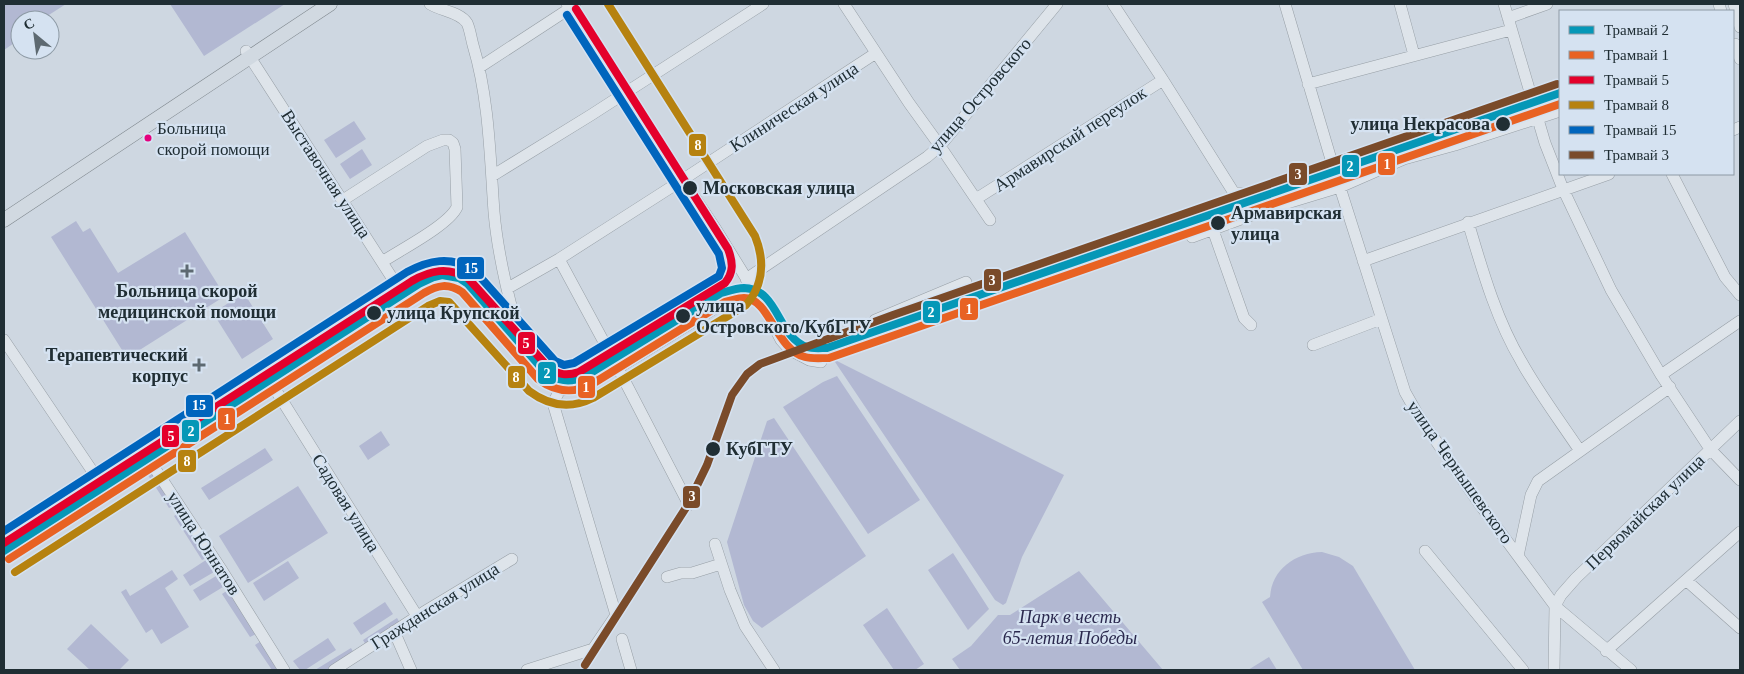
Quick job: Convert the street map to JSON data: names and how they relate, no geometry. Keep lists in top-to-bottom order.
{
  "streets": {
    "street": [
      "улица Островского",
      "Клиническая улица",
      "Армавирский переулок",
      "Выставочная улица",
      "улица Чернышевского",
      "Садовая улица",
      "Первомайская улица",
      "улица Юннатов",
      "Гражданская улица"
    ]
  },
  "crossings": [
    ["улица Чернышевского", "Первомайская улица"],
    ["Садовая улица", "Гражданская улица"]
  ],
  "parks": ["Парк в честь 65-летия Победы"],
  "places": {
    "other": [
      "улица Некрасова",
      "Больница скорой помощи",
      "Московская улица",
      "Армавирская улица",
      "улица Крупской",
      "улица Островского/КубГТУ",
      "КубГТУ"
    ],
    "health": ["Больница скорой медицинской помощи", "Терапевтический корпус"]
  },
  "lines": [
    "tram line 8",
    "tram line 5",
    "tram line 15",
    "tram line 3",
    "tram line 2",
    "tram line 1"
  ],
  "legend": [
    "Трамвай 2",
    "Трамвай 1",
    "Трамвай 5",
    "Трамвай 8",
    "Трамвай 15",
    "Трамвай 3"
  ],
  "north": "top left"
}
